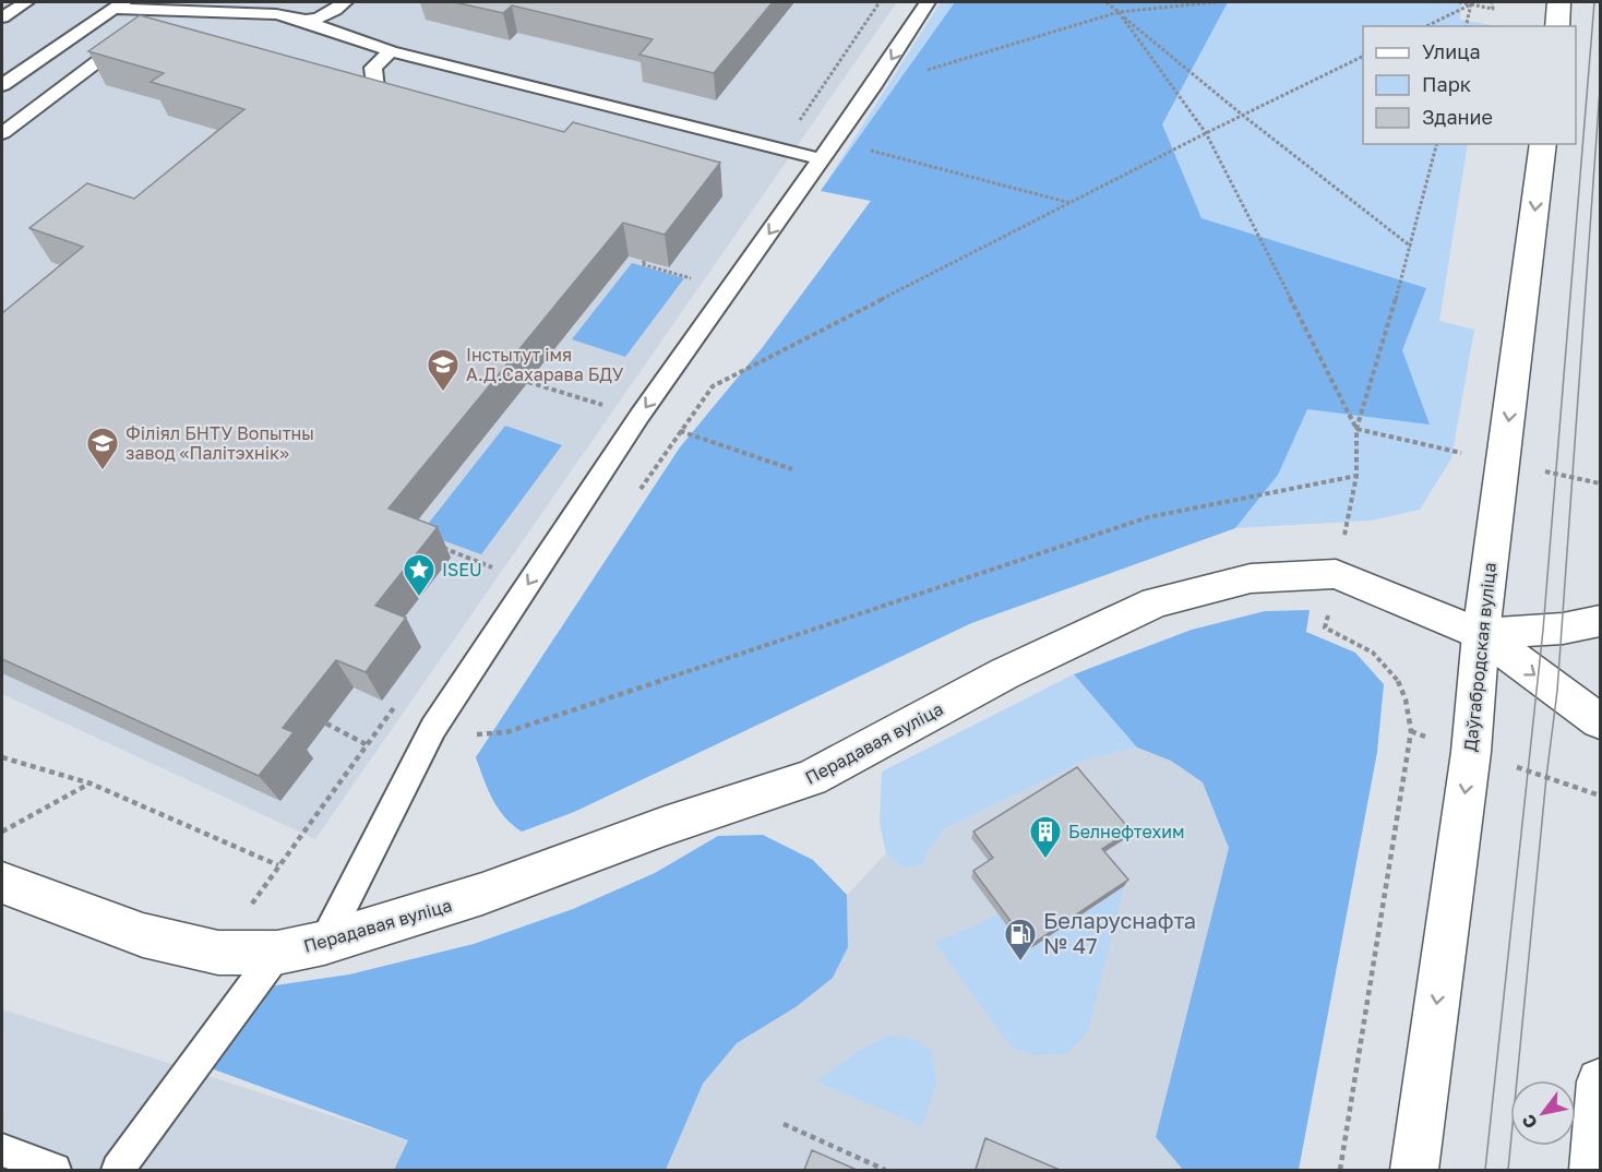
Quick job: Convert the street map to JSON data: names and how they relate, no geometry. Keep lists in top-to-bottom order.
{
  "streets": {
    "main road": ["Даўгабродская вуліца", "Перадавая вуліца"]
  },
  "crossings": [
    ["Даўгабродская вуліца", "Перадавая вуліца"]
  ],
  "one_way": ["Даўгабродская вуліца"],
  "places": {
    "school or university": ["Інстытут імя А.Д.Сахарава БДУ", "Філіял БНТУ Вопытны завод «Палітэхнік»"],
    "place": ["ISEU"],
    "building": ["Белнефтехим"],
    "fuel station": ["Беларуснафта № 47"]
  },
  "legend": ["Улица", "Парк", "Здание"],
  "north": "bottom left"
}
